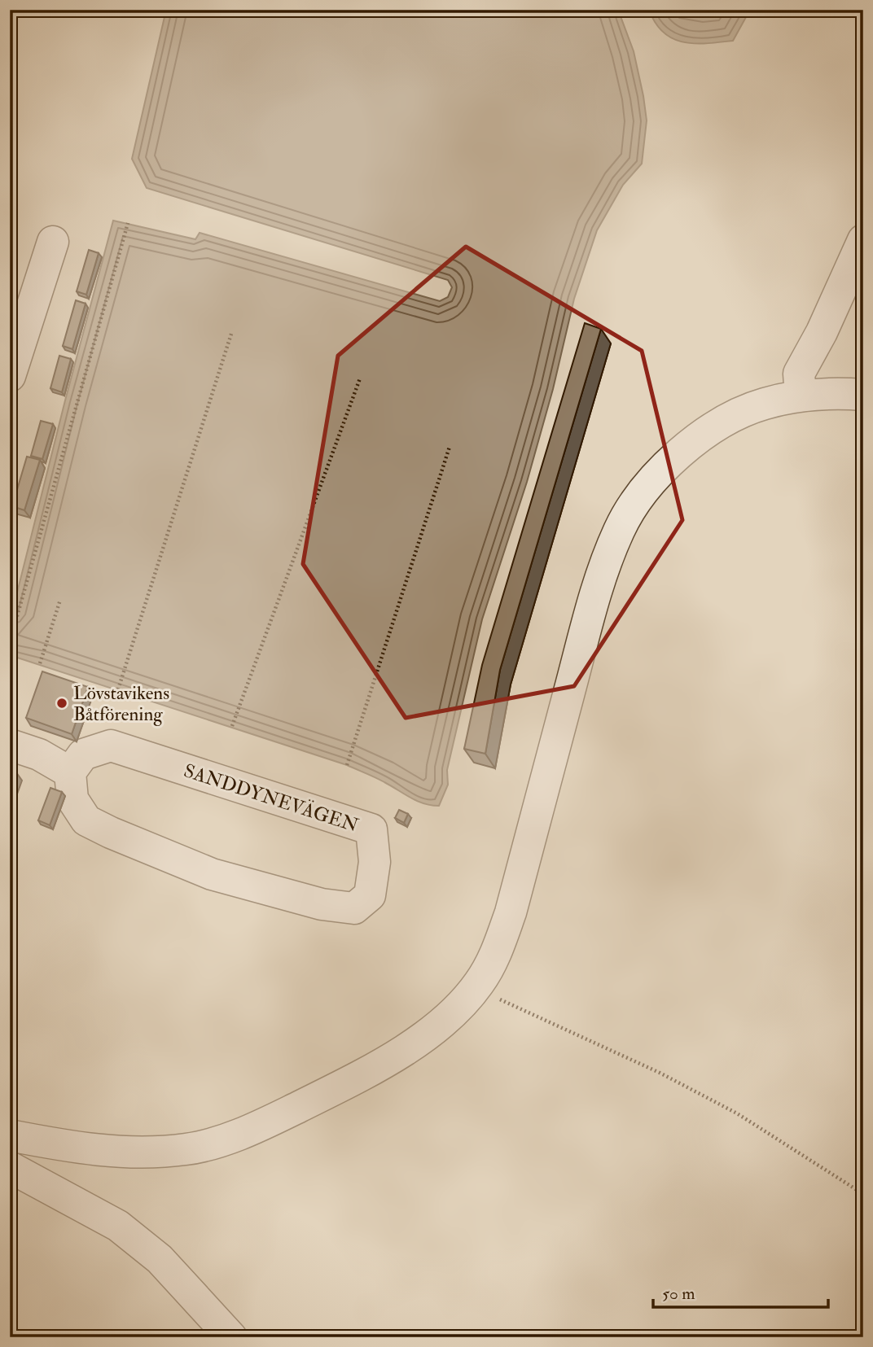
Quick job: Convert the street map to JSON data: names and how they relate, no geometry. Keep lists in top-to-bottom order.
{
  "streets": {
    "lane": ["SANDDYNEVÄGEN"]
  },
  "places": ["Lövstavikens Båtförening"],
  "scale_bar": "50 m"
}
